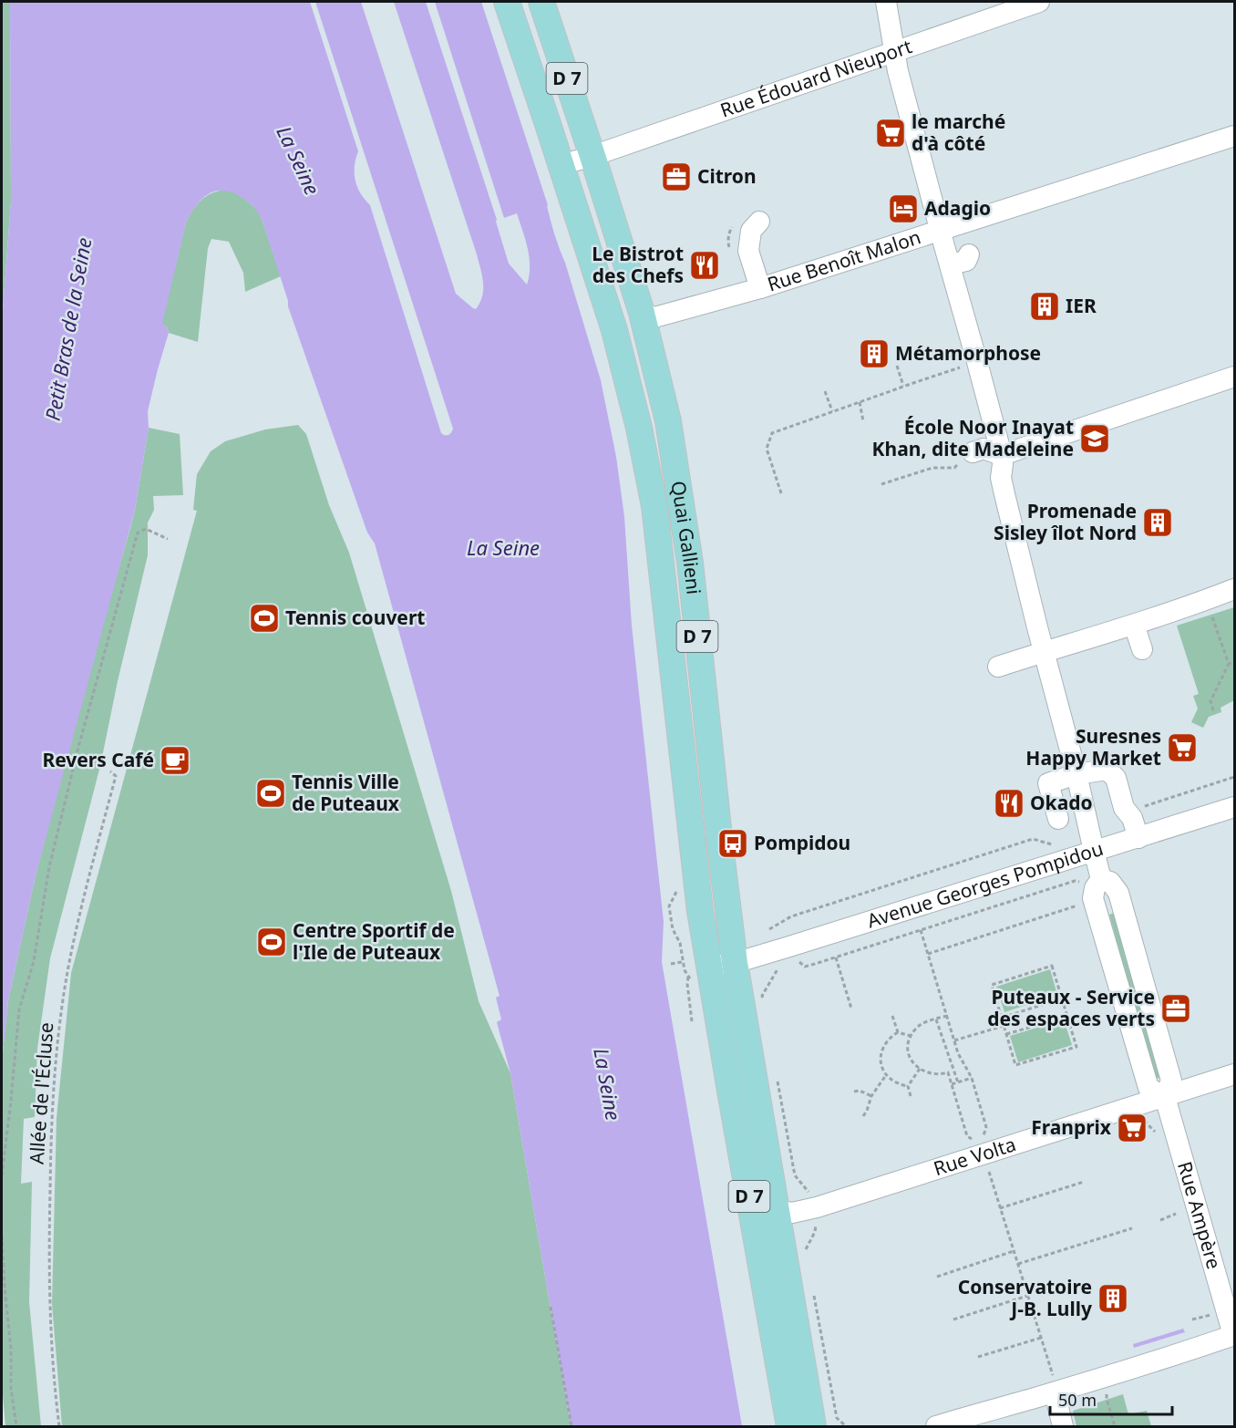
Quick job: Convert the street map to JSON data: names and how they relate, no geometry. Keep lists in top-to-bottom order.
{
  "streets": {
    "main road": ["D 7", "Quai Gallieni"],
    "street": [
      "Rue Édouard Nieuport",
      "Rue Benoît Malon",
      "Avenue Georges Pompidou",
      "Rue Volta",
      "Rue Ampère"
    ],
    "path": ["Allée de l'Écluse"]
  },
  "crossings": [
    ["D 7", "Quai Gallieni"],
    ["D 7", "Avenue Georges Pompidou"],
    ["D 7", "Rue Volta"],
    ["Rue Édouard Nieuport", "Quai Gallieni"],
    ["Rue Benoît Malon", "Quai Gallieni"],
    ["Quai Gallieni", "Avenue Georges Pompidou"],
    ["Rue Volta", "Rue Ampère"]
  ],
  "water": ["La Seine", "Petit Bras de la Seine"],
  "places": {
    "supermarket": ["le marché d'à côté", "Suresnes Happy Market", "Franprix"],
    "office": ["Citron", "Puteaux - Service des espaces verts"],
    "hotel": ["Adagio"],
    "restaurant": ["Le Bistrot des Chefs", "Okado"],
    "building": [
      "IER",
      "Métamorphose",
      "Promenade Sisley îlot Nord",
      "Conservatoire J-B. Lully"
    ],
    "school or university": ["École Noor Inayat Khan, dite Madeleine"],
    "sports": ["Tennis couvert", "Tennis Ville de Puteaux", "Centre Sportif de l'Ile de Puteaux"],
    "cafe": ["Revers Café"],
    "bus stop": ["Pompidou"]
  },
  "scale_bar": "50 m"
}
